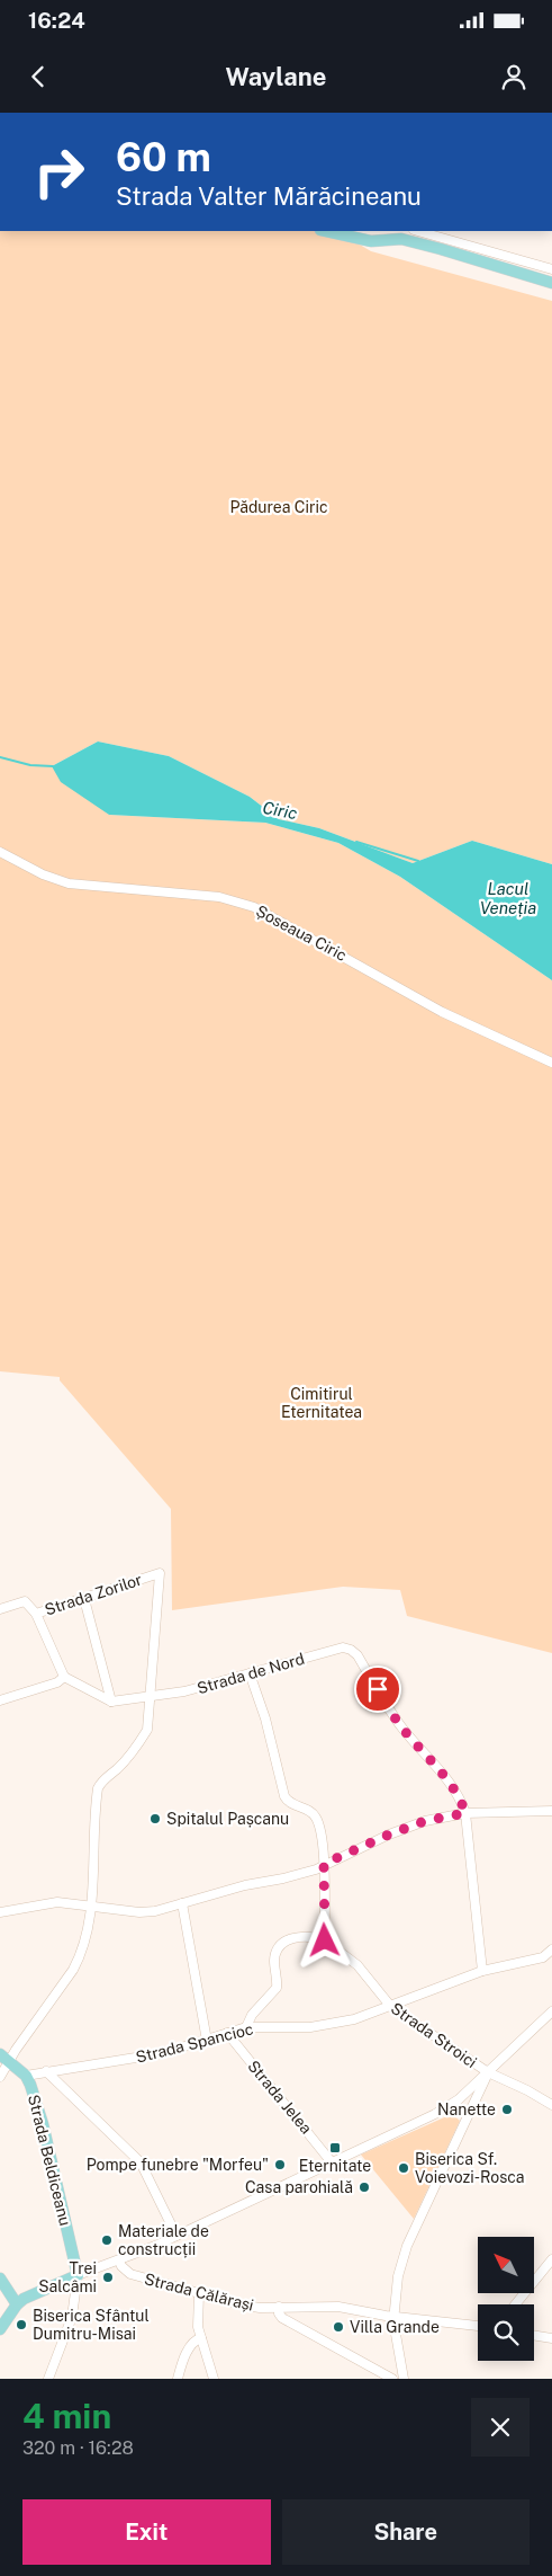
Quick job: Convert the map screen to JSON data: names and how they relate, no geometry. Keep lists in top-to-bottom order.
{
  "streets": {
    "main road": ["Strada Beldiceanu"],
    "street": [
      "Șoseaua Ciric",
      "Strada Zorilor",
      "Strada de Nord",
      "Strada Stroici",
      "Strada Spancioc",
      "Strada Jelea",
      "Strada Călărași"
    ]
  },
  "crossings": [
    ["Strada Zorilor", "Strada de Nord"],
    ["Strada Stroici", "Strada Spancioc"],
    ["Strada Spancioc", "Strada Jelea"],
    ["Strada Spancioc", "Strada Beldiceanu"]
  ],
  "water": ["Ciric", "Lacul Veneția"],
  "parks": ["Pădurea Ciric", "Cimitirul Eternitatea"],
  "places": {
    "other": [
      "Spitalul Pașcanu",
      "Nanette",
      "Pompe funebre \"Morfeu\"",
      "Biserica Sf. Voievozi-Rosca",
      "Casa parohială",
      "Materiale de construcții",
      "Trei Salcâmi",
      "Biserica Sfântul Dumitru-Misai",
      "Villa Grande"
    ],
    "transit": ["Eternitate"]
  },
  "north": "top left",
  "page": {
    "status": "16:24",
    "header": "Waylane",
    "turn": ["60 m", "Strada Valter Mărăcineanu"],
    "heading": ["4 min", "320 m · 16:28"],
    "buttons": ["Exit", "Share"]
  }
}
